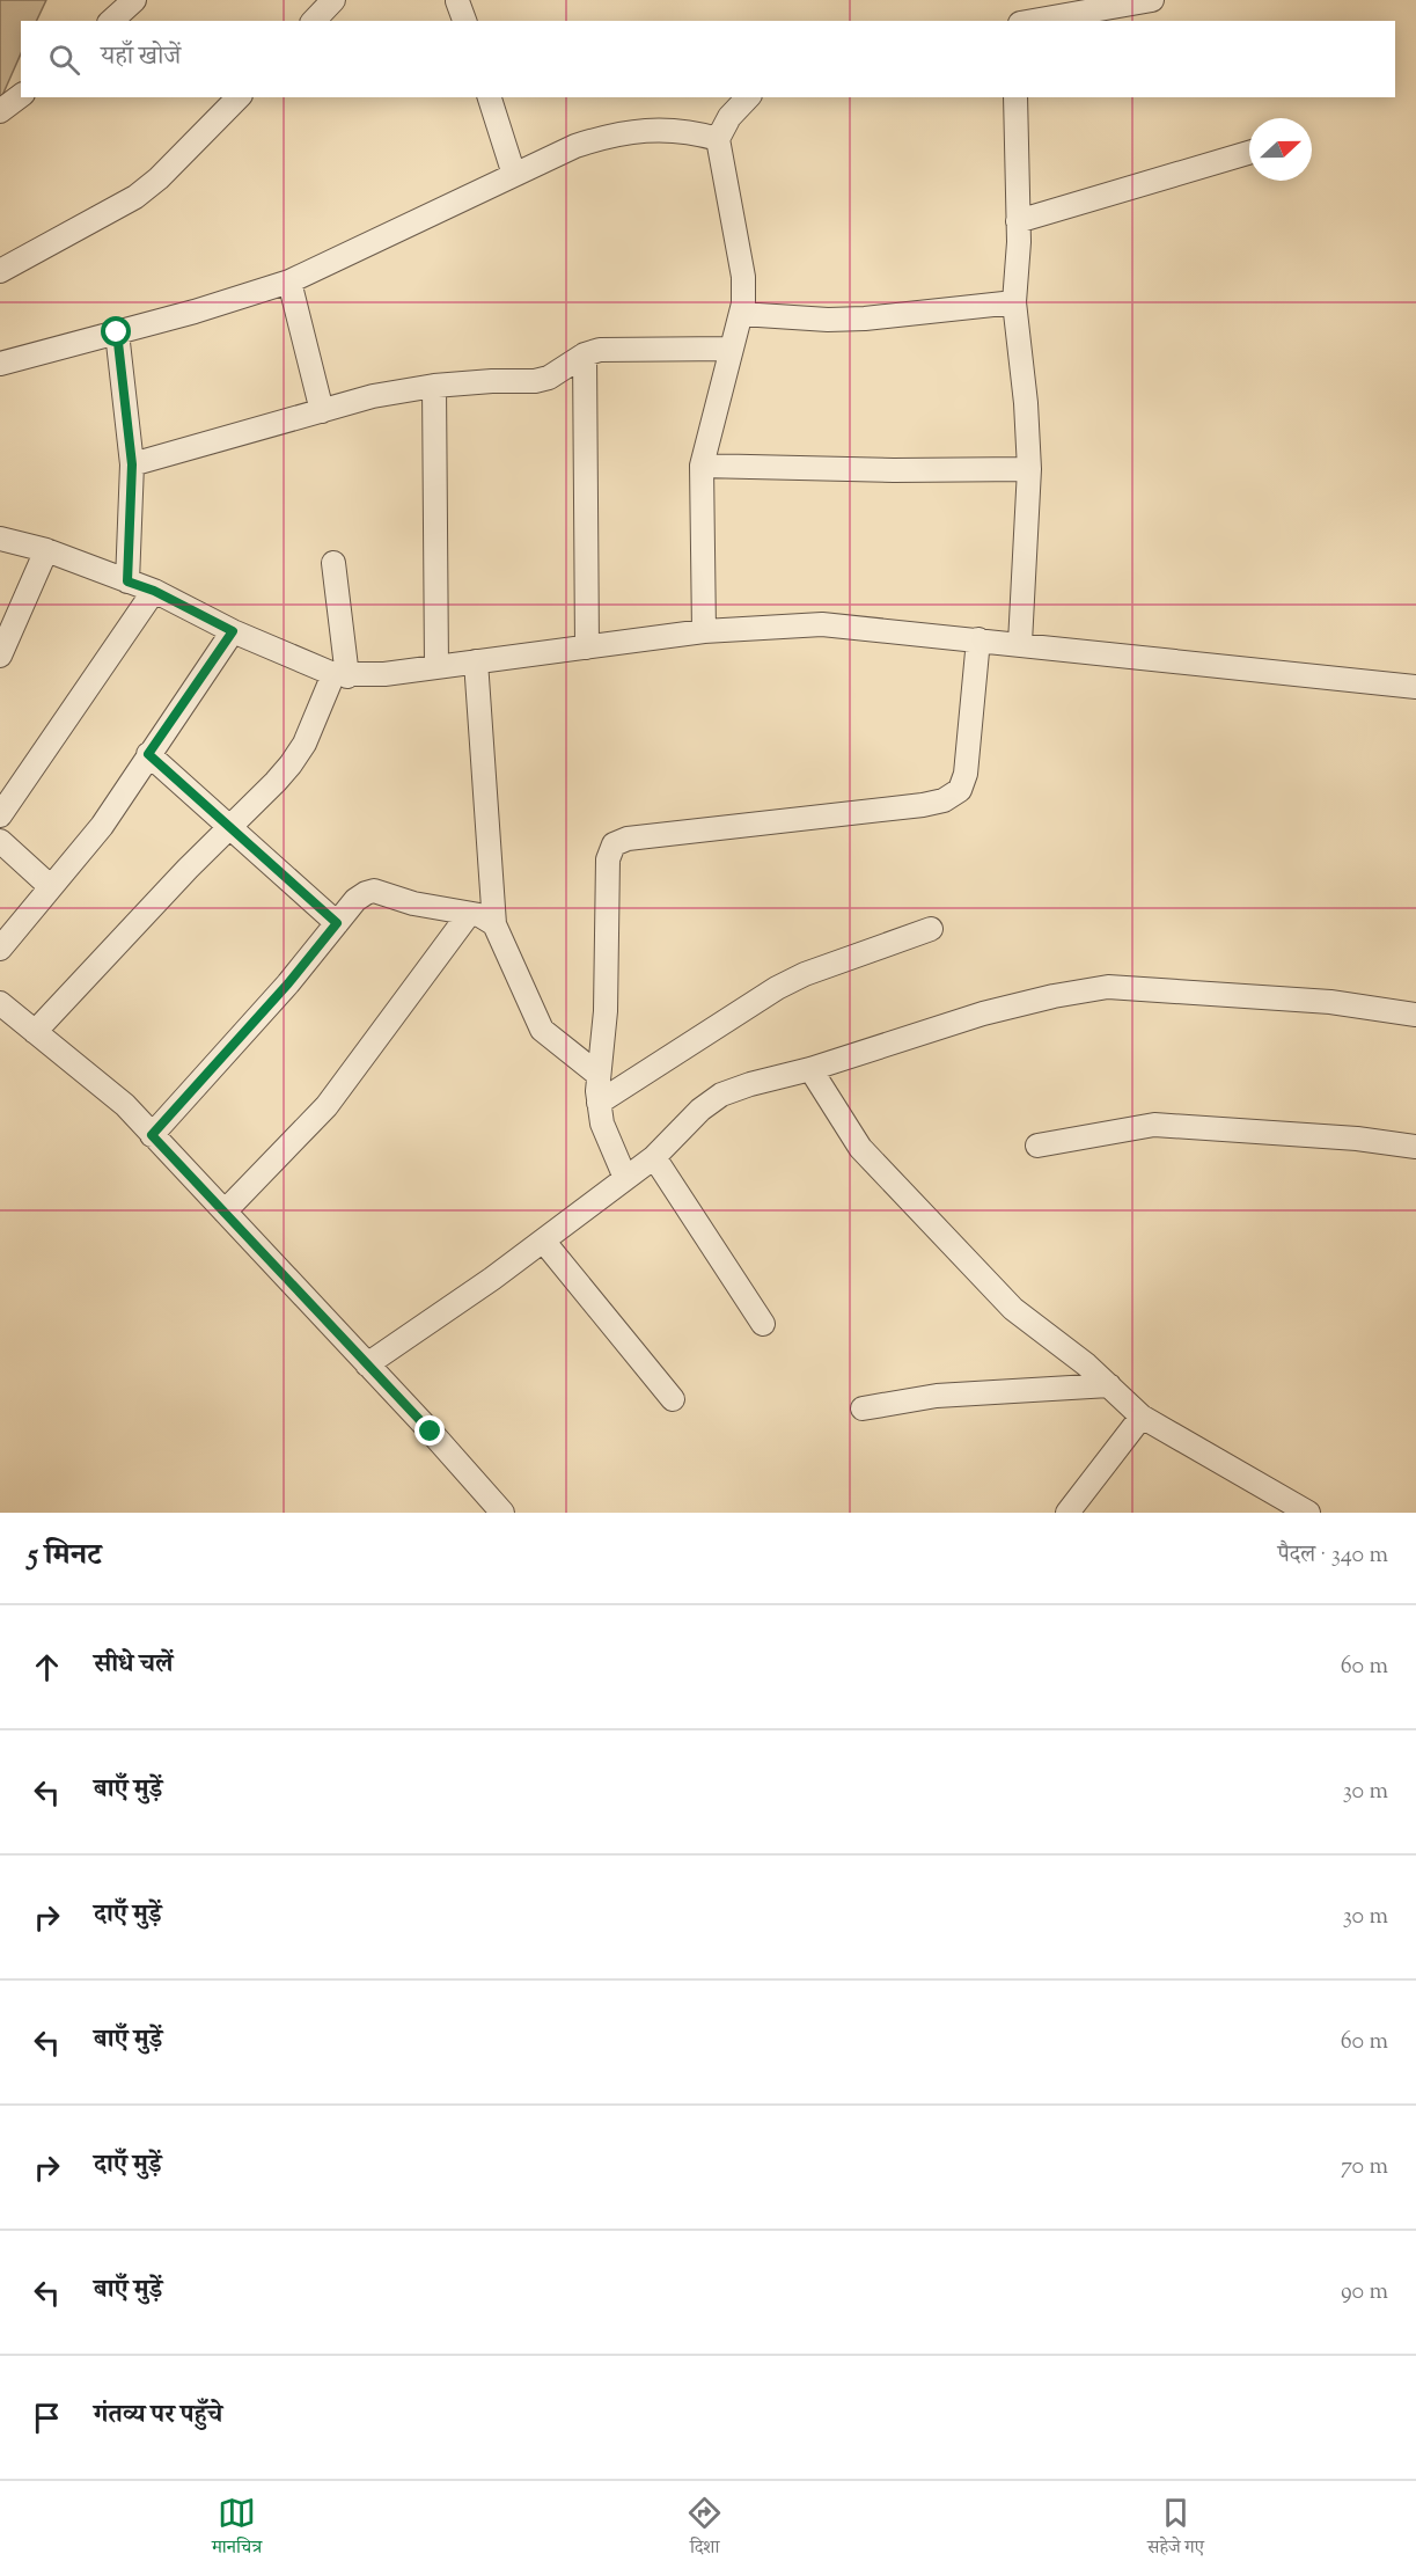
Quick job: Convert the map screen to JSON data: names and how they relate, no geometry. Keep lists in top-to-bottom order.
{
  "north": "right",
  "page": {
    "search": "यहाँ खोजें",
    "heading": ["5 मिनट", "पैदल · 340 m"],
    "list": [
      ["सीधे चलें", "60 m"],
      ["बाएँ मुड़ें", "30 m"],
      ["दाएँ मुड़ें", "30 m"],
      ["बाएँ मुड़ें", "60 m"],
      ["दाएँ मुड़ें", "70 m"],
      ["बाएँ मुड़ें", "90 m"],
      "गंतव्य पर पहुँचे"
    ],
    "nav": ["मानचित्र", "दिशा", "सहेजे गए"]
  }
}
